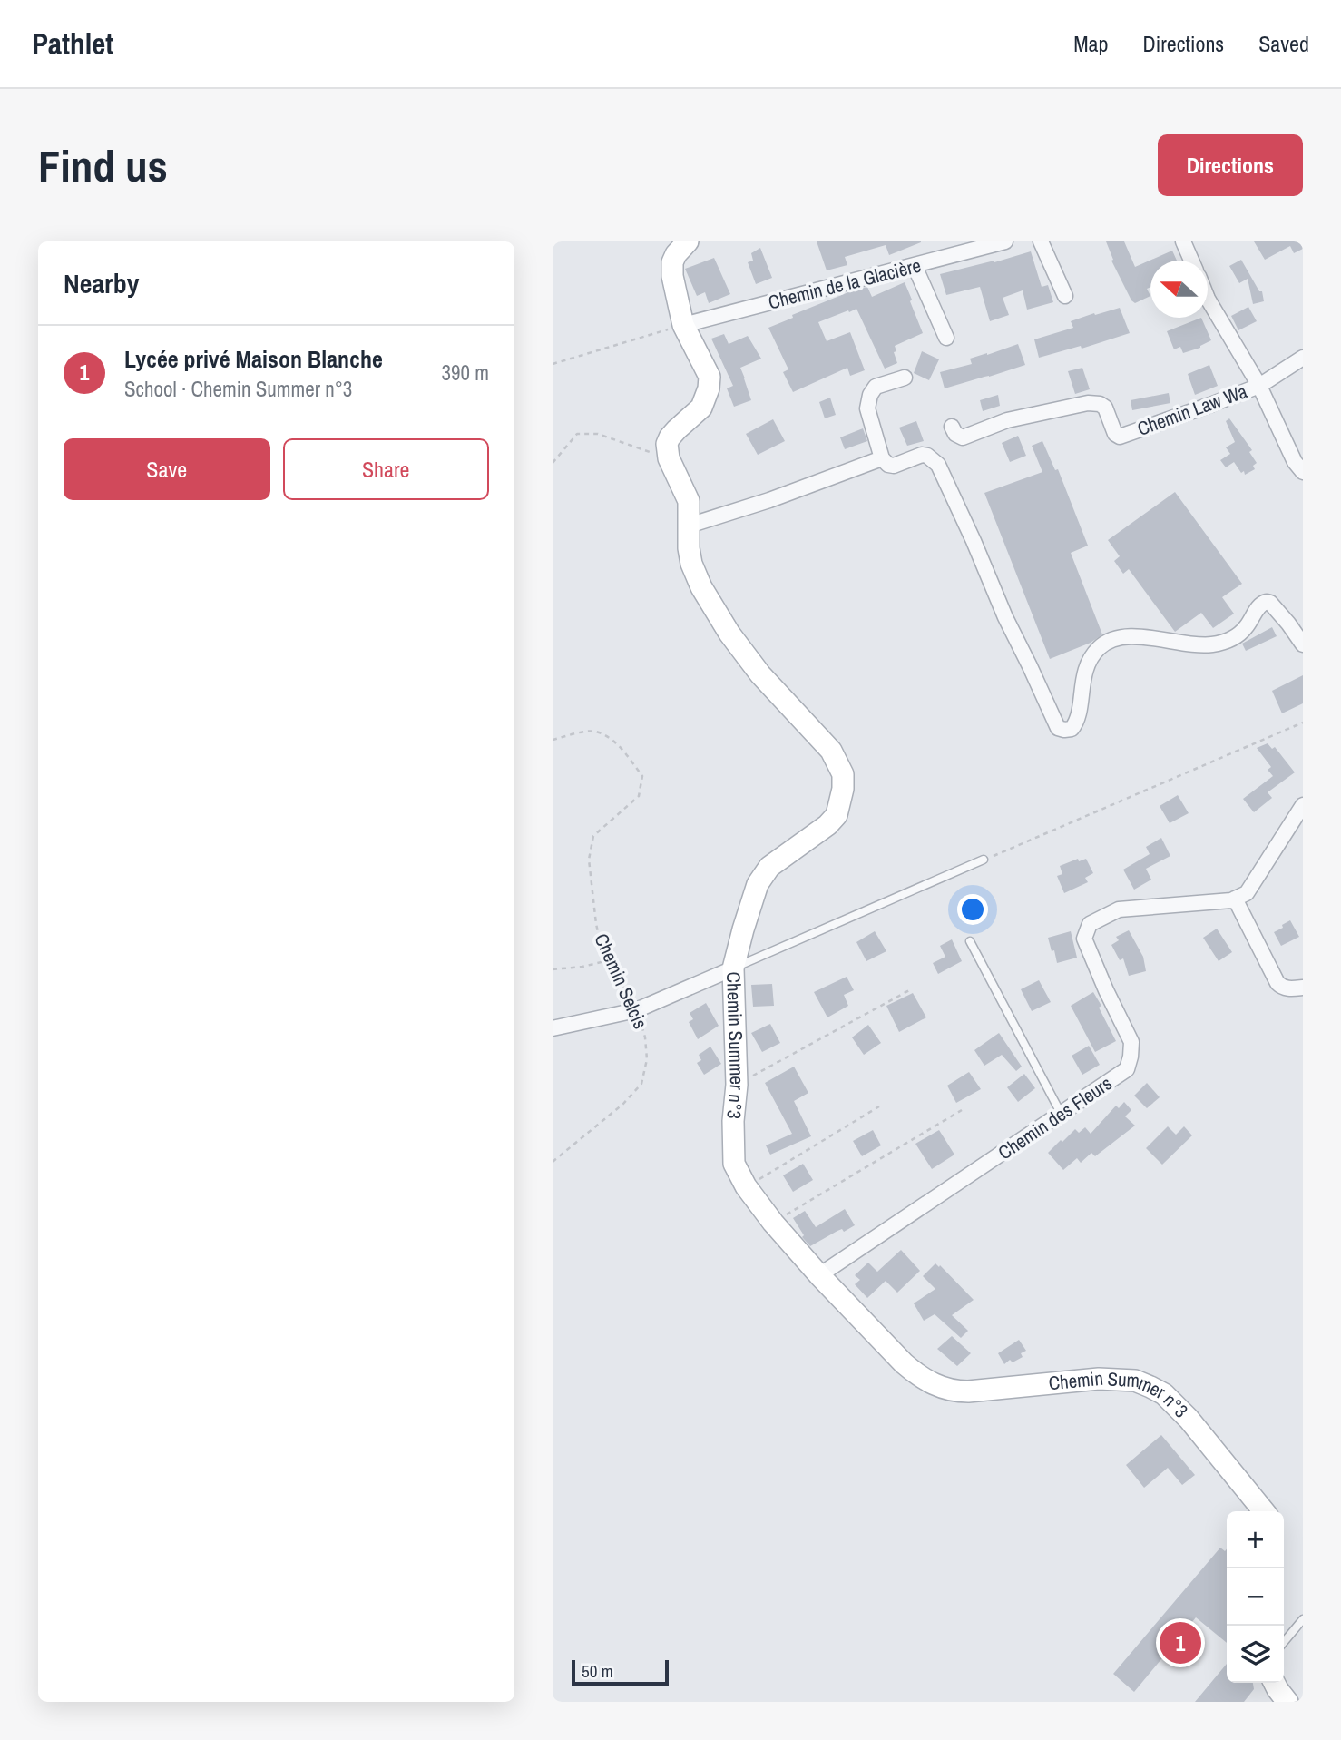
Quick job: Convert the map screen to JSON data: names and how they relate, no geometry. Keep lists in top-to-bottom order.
{
  "streets": {
    "street": [
      "Chemin de la Glacière",
      "Chemin Law Wa",
      "Chemin Summer n°3",
      "Chemin des Fleurs"
    ],
    "path": ["Chemin Selcis"]
  },
  "crossings": [
    ["Chemin Summer n°3", "Chemin des Fleurs"]
  ],
  "scale_bar": "50 m",
  "north": "left",
  "page": {
    "header": "Pathlet",
    "nav": ["Map", "Directions", "Saved"],
    "buttons": [
      "Directions",
      ["Save", "Share"]
    ],
    "title": "Find us",
    "heading": "Nearby",
    "list": [
      {
        "mark": "1",
        "name": "Lycée privé Maison Blanche",
        "note": "School · Chemin Summer n°3",
        "value": "390 m"
      }
    ],
    "map_buttons": ["+", "−"],
    "pins": "1",
    "scale": "50 m"
  }
}
